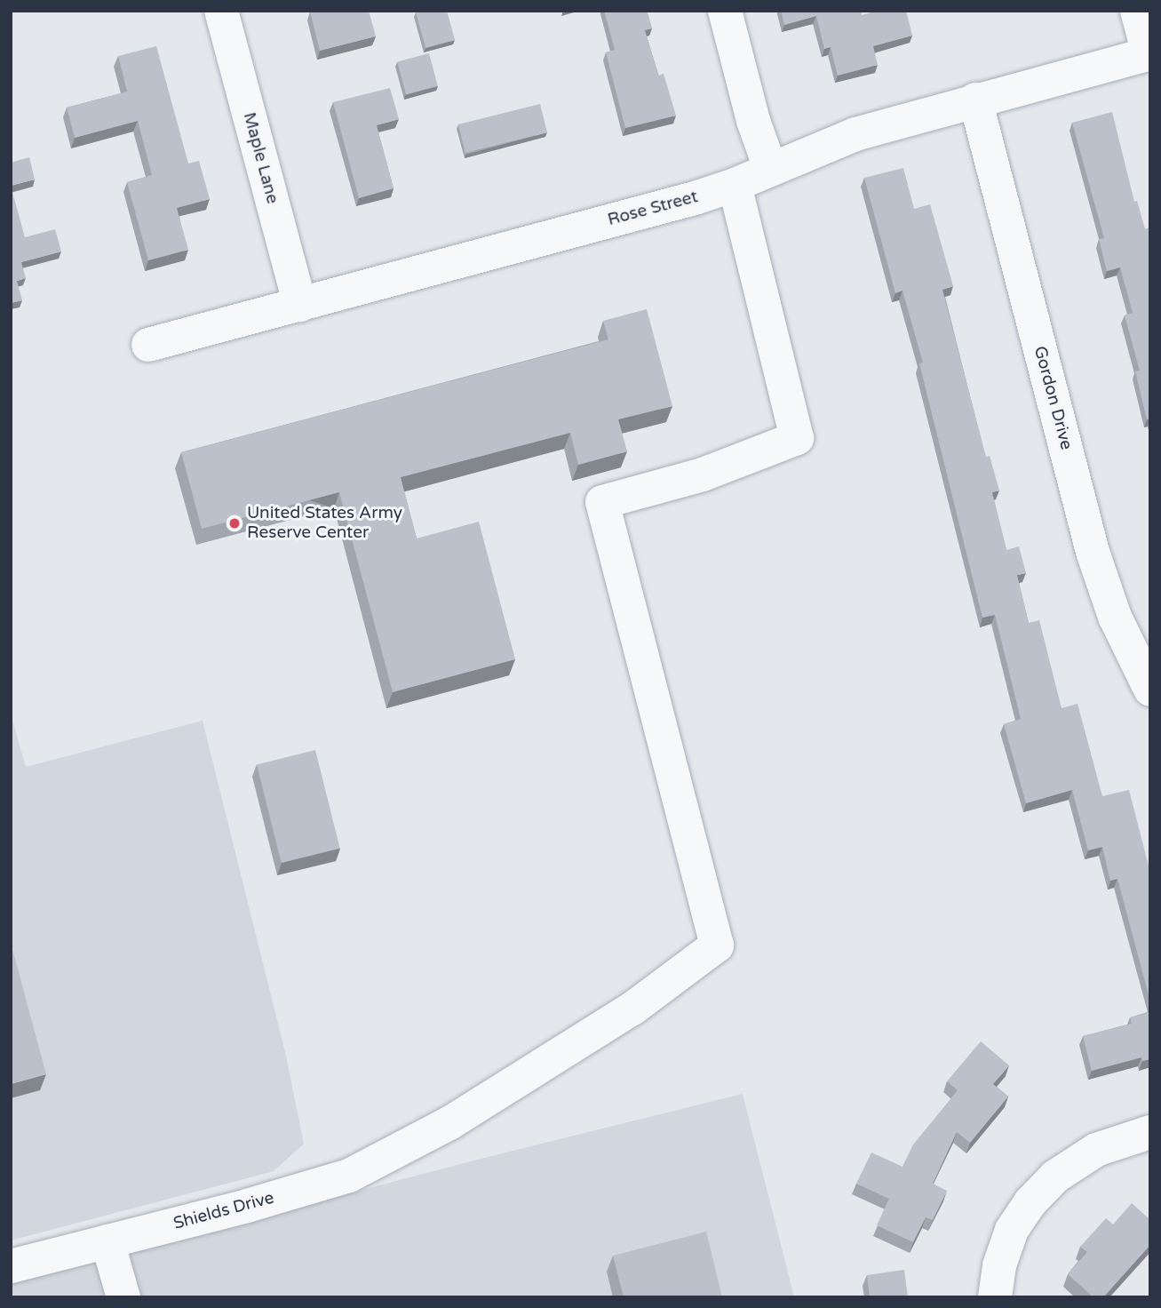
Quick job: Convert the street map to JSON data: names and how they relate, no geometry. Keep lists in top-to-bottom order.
{
  "streets": {
    "street": [
      "Maple Lane",
      "Rose Street",
      "Gordon Drive",
      "Shields Drive"
    ]
  },
  "crossings": [
    ["Maple Lane", "Rose Street"],
    ["Rose Street", "Gordon Drive"],
    ["Rose Street", "Shields Drive"]
  ],
  "places": ["United States Army Reserve Center"]
}
